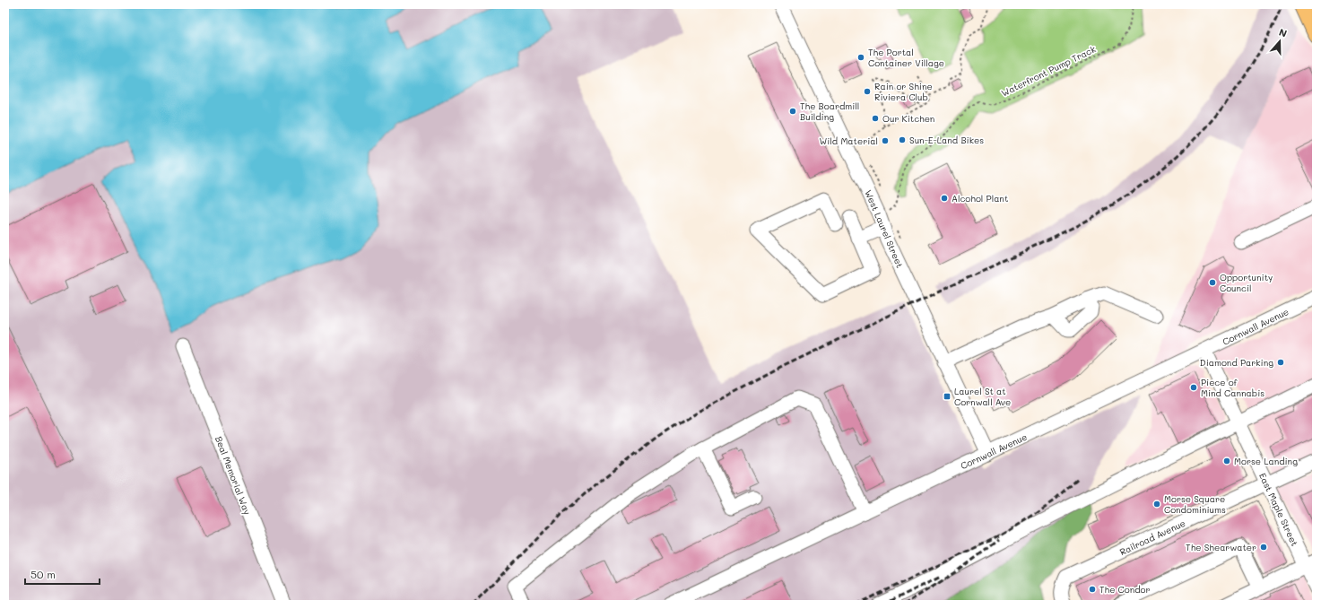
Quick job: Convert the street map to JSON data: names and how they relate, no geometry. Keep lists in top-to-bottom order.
{
  "streets": {
    "street": [
      "West Laurel Street",
      "Cornwall Avenue",
      "Beal Memorial Way",
      "East Maple Street",
      "Railroad Avenue"
    ],
    "path": ["Waterfront Pump Track"]
  },
  "crossings": [
    ["West Laurel Street", "Cornwall Avenue"],
    ["Cornwall Avenue", "East Maple Street"],
    ["East Maple Street", "Railroad Avenue"]
  ],
  "places": {
    "other": [
      "The Portal Container Village",
      "Rain or Shine Riviera Club",
      "The Boardmill Building",
      "Our Kitchen",
      "Sun-E-Land Bikes",
      "Wild Material",
      "Alcohol Plant",
      "Opportunity Council",
      "Diamond Parking",
      "Piece of Mind Cannabis",
      "Morse Landing",
      "Morse Square Condominiums",
      "The Shearwater",
      "The Condor"
    ],
    "transit": ["Laurel St at Cornwall Ave"]
  },
  "scale_bar": "50 m",
  "north": "top"
}
